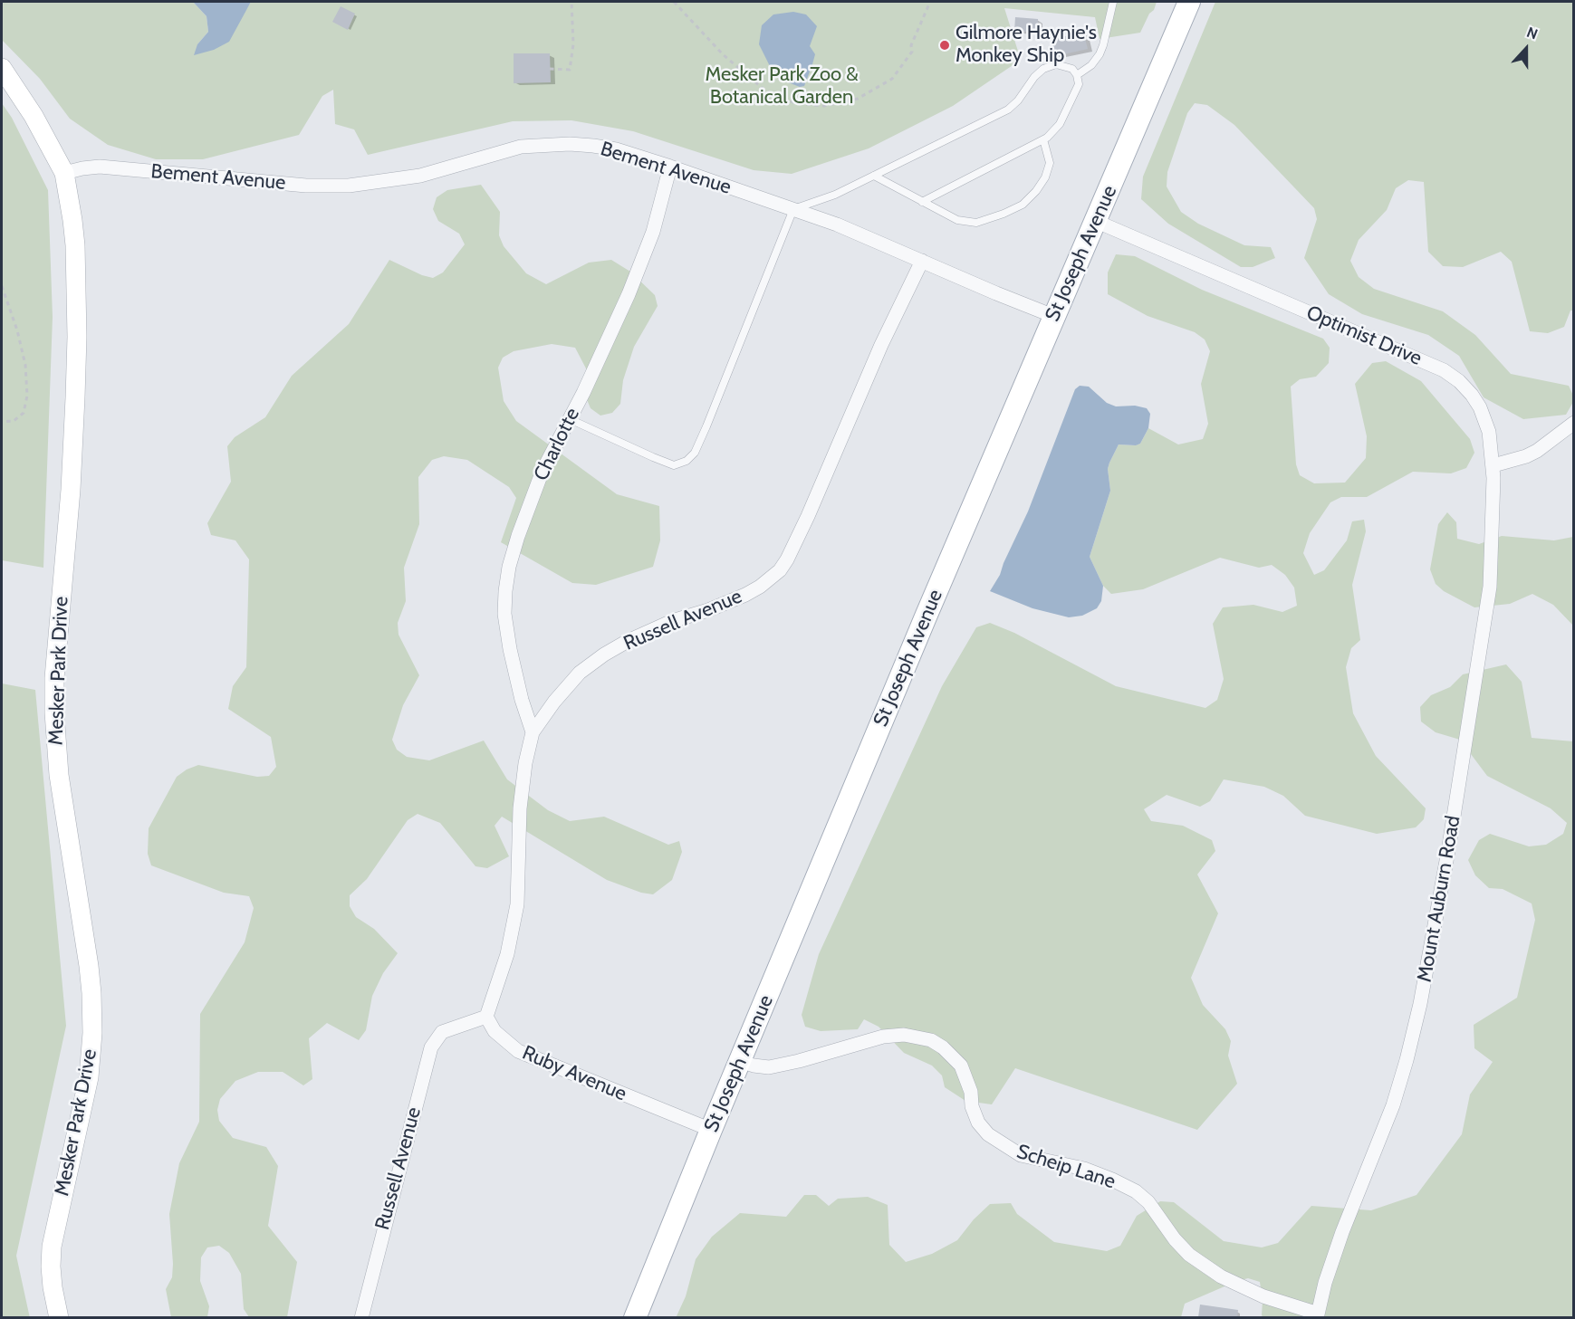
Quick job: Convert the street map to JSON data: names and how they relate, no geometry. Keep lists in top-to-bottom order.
{
  "streets": {
    "main road": ["St Joseph Avenue"],
    "street": [
      "Bement Avenue",
      "Optimist Drive",
      "Charlotte",
      "Russell Avenue",
      "Mesker Park Drive",
      "Mount Auburn Road",
      "Ruby Avenue",
      "Scheip Lane"
    ]
  },
  "crossings": [
    ["Bement Avenue", "St Joseph Avenue"],
    ["Bement Avenue", "Charlotte"],
    ["Bement Avenue", "Russell Avenue"],
    ["Bement Avenue", "Mesker Park Drive"],
    ["St Joseph Avenue", "Optimist Drive"],
    ["St Joseph Avenue", "Ruby Avenue"],
    ["St Joseph Avenue", "Scheip Lane"],
    ["Optimist Drive", "Mount Auburn Road"],
    ["Charlotte", "Russell Avenue"],
    ["Russell Avenue", "Ruby Avenue"],
    ["Mount Auburn Road", "Scheip Lane"]
  ],
  "parks": ["Mesker Park Zoo & Botanical Garden"],
  "places": ["Gilmore Haynie's Monkey Ship"],
  "north": "top"
}
